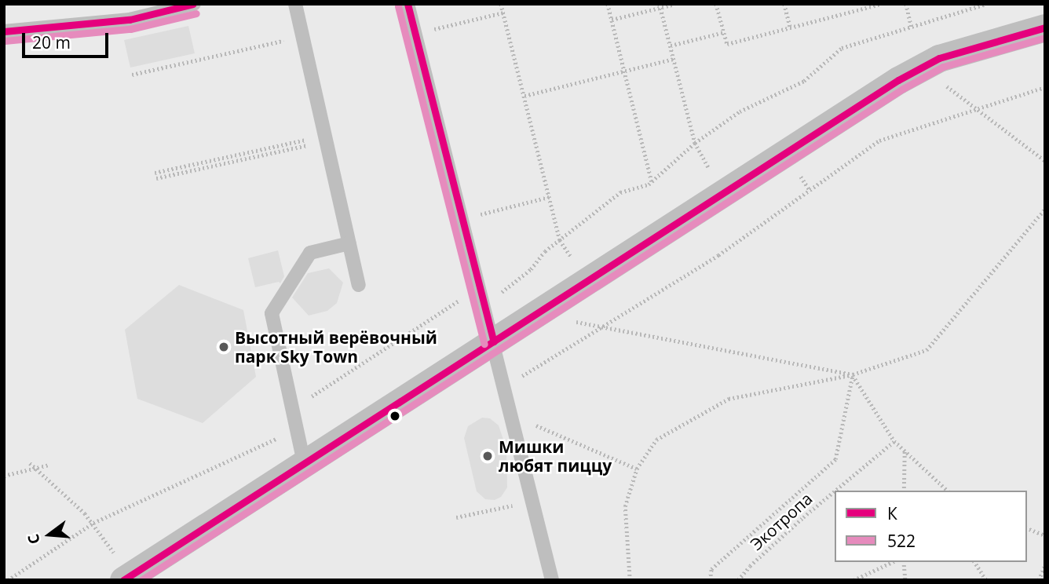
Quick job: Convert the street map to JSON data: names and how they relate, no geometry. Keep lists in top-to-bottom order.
{
  "streets": {
    "path": ["Экотропа"]
  },
  "places": ["Высотный верёвочный парк Sky Town", "Мишки любят пиццу"],
  "lines": ["transit line К", "transit line 522"],
  "legend": ["К", "522"],
  "scale_bar": "20 m",
  "north": "left"
}
